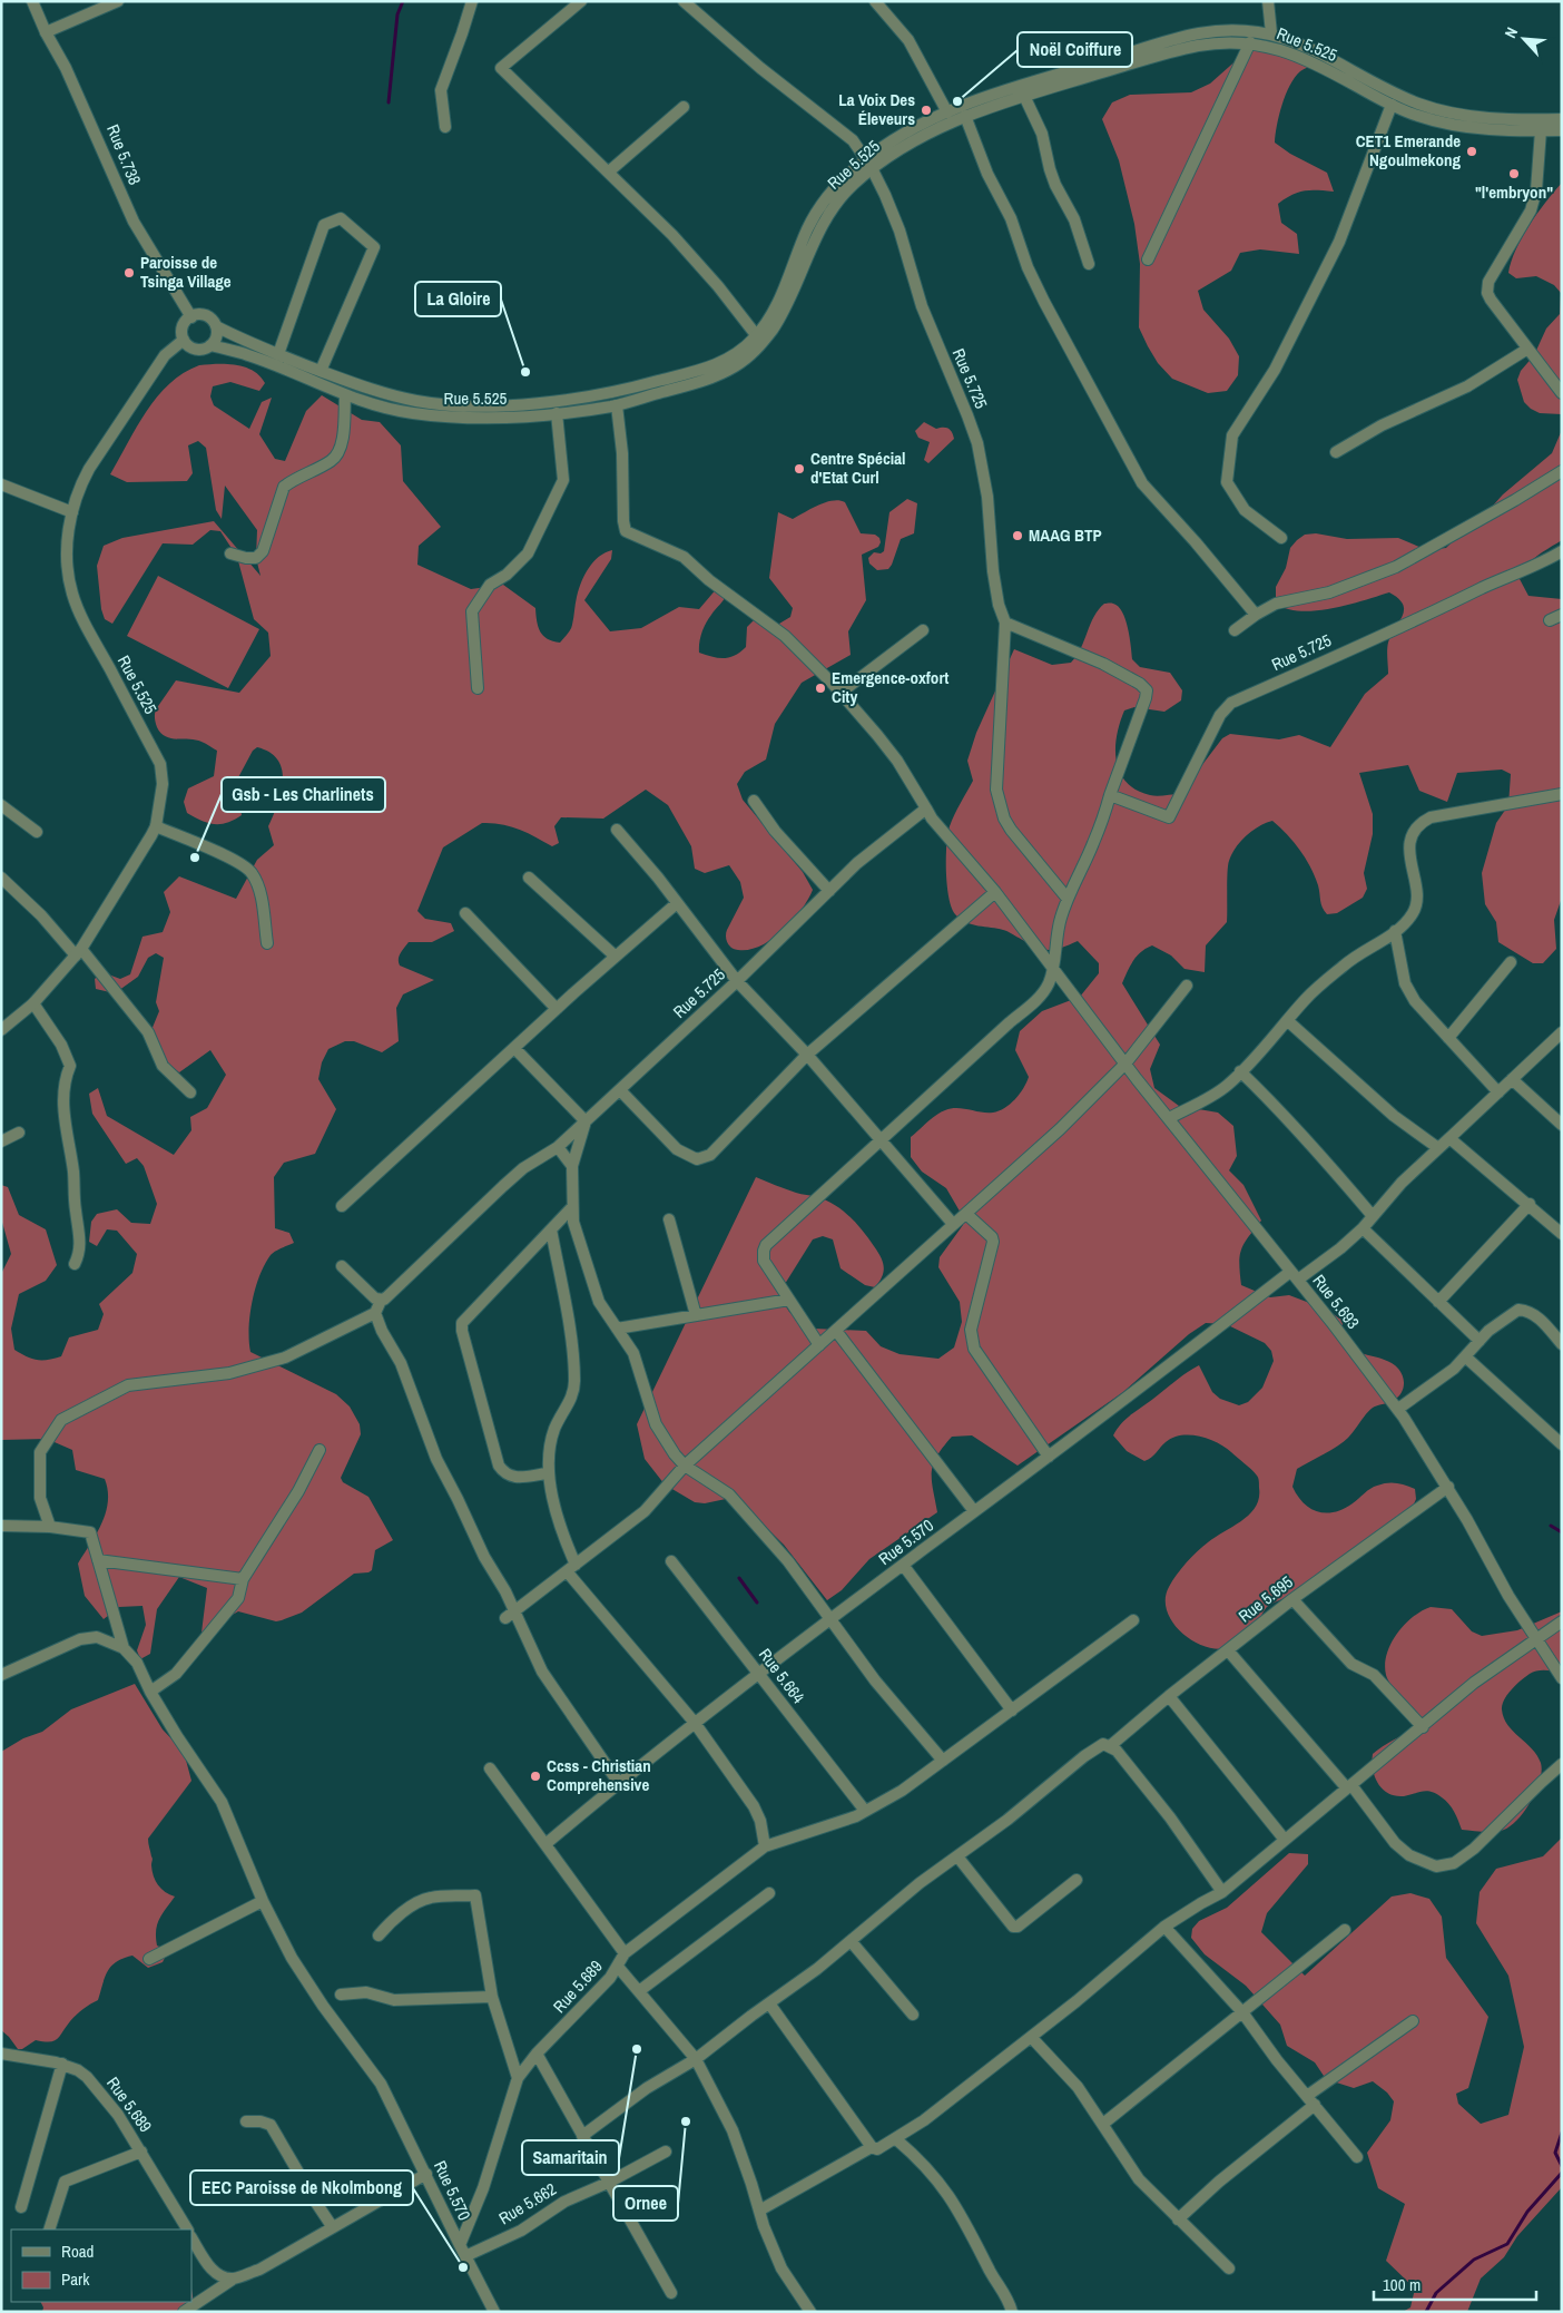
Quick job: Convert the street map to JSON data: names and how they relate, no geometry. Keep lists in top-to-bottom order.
{
  "streets": {
    "street": [
      "Rue 5.525",
      "Rue 5.738",
      "Rue 5.725",
      "Rue 5.693",
      "Rue 5.570",
      "Rue 5.695",
      "Rue 5.664",
      "Rue 5.689",
      "Rue 5.662"
    ]
  },
  "crossings": [
    ["Rue 5.525", "Rue 5.738"],
    ["Rue 5.525", "Rue 5.725"],
    ["Rue 5.693", "Rue 5.570"],
    ["Rue 5.693", "Rue 5.695"],
    ["Rue 5.570", "Rue 5.664"],
    ["Rue 5.570", "Rue 5.689"],
    ["Rue 5.570", "Rue 5.662"]
  ],
  "places": [
    "Noël Coiffure",
    "La Voix Des Éleveurs",
    "CET1 Emerande Ngoulmekong",
    "\"l'embryon\"",
    "Paroisse de Tsinga Village",
    "La Gloire",
    "Centre Spécial d'Etat Curl",
    "MAAG BTP",
    "Emergence-oxfort City",
    "Gsb - Les Charlinets",
    "Ccss - Christian Comprehensive",
    "Samaritain",
    "Ornee",
    "EEC Paroisse de Nkolmbong"
  ],
  "legend": ["Road", "Park"],
  "scale_bar": "100 m",
  "north": "top left"
}
